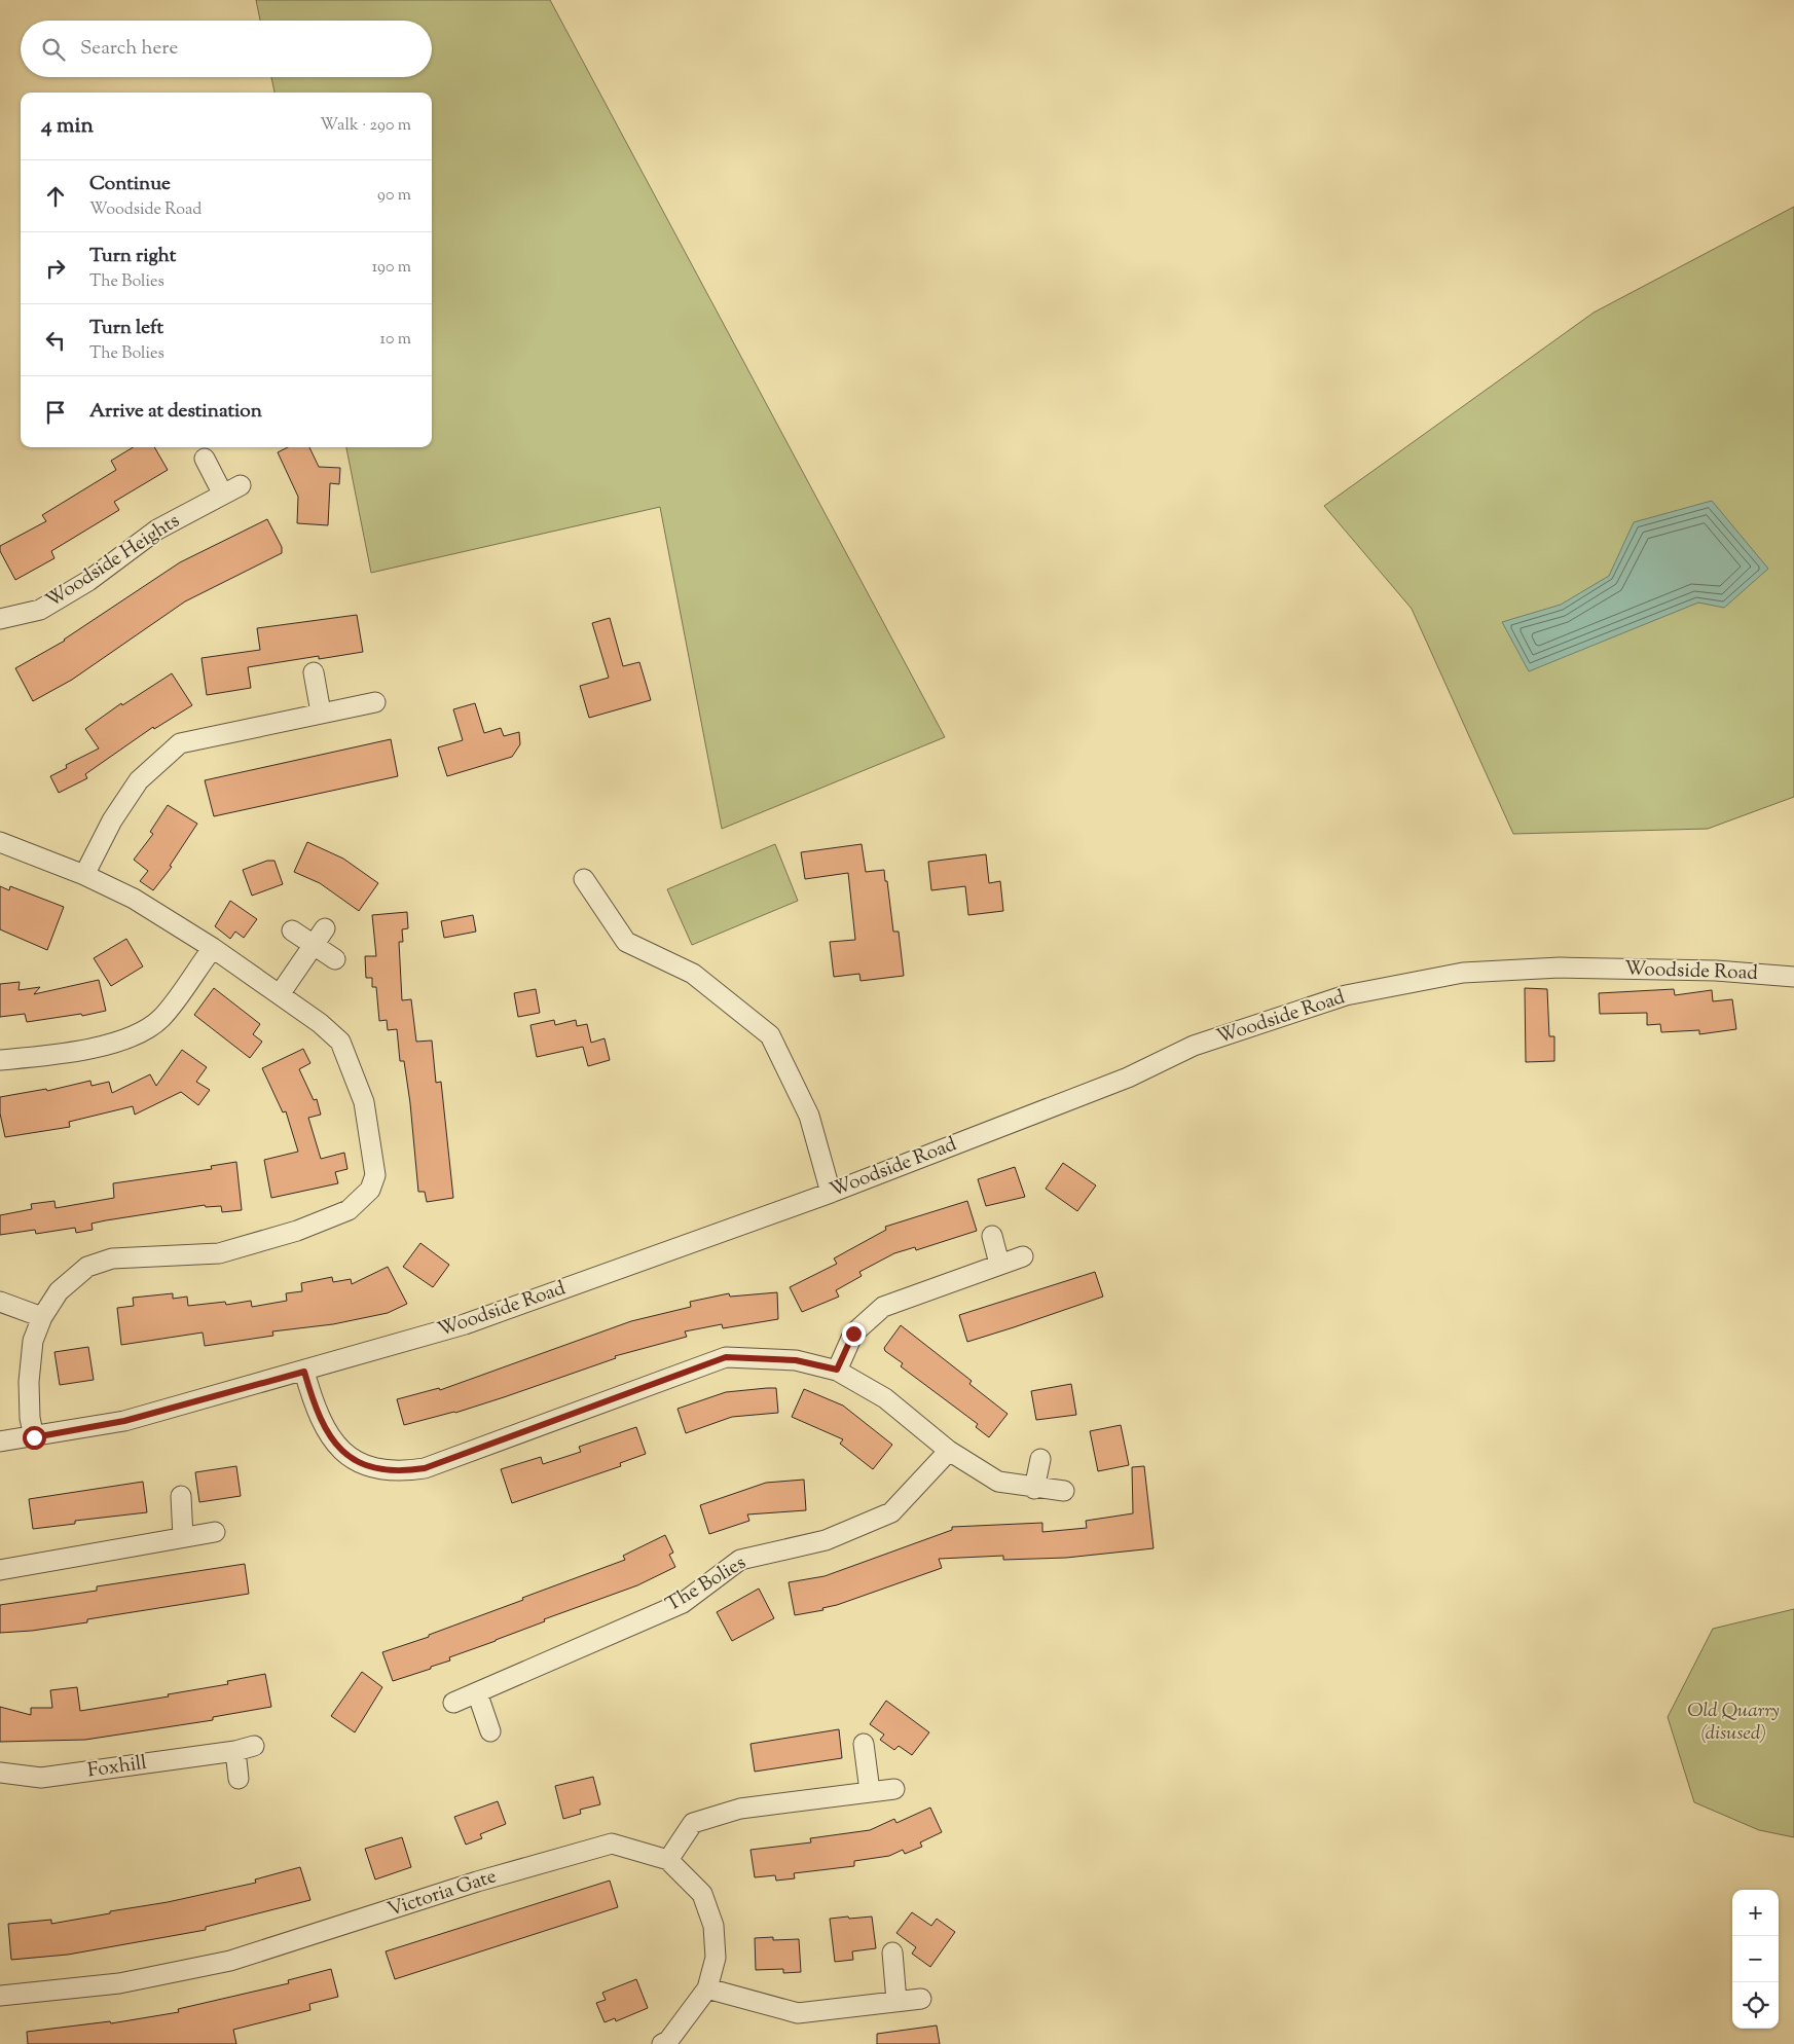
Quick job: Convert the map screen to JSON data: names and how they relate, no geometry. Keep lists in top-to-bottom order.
{
  "streets": {
    "street": [
      "Woodside Heights",
      "Woodside Road",
      "The Bolies",
      "Foxhill",
      "Victoria Gate"
    ]
  },
  "parks": ["Old Quarry (disused)"],
  "page": {
    "search": "Search here",
    "heading": ["4 min", "Walk · 290 m"],
    "list": [
      ["Continue", "Woodside Road", "90 m"],
      ["Turn right", "The Bolies", "190 m"],
      ["Turn left", "The Bolies", "10 m"],
      "Arrive at destination"
    ],
    "map_buttons": ["+", "−"]
  }
}
